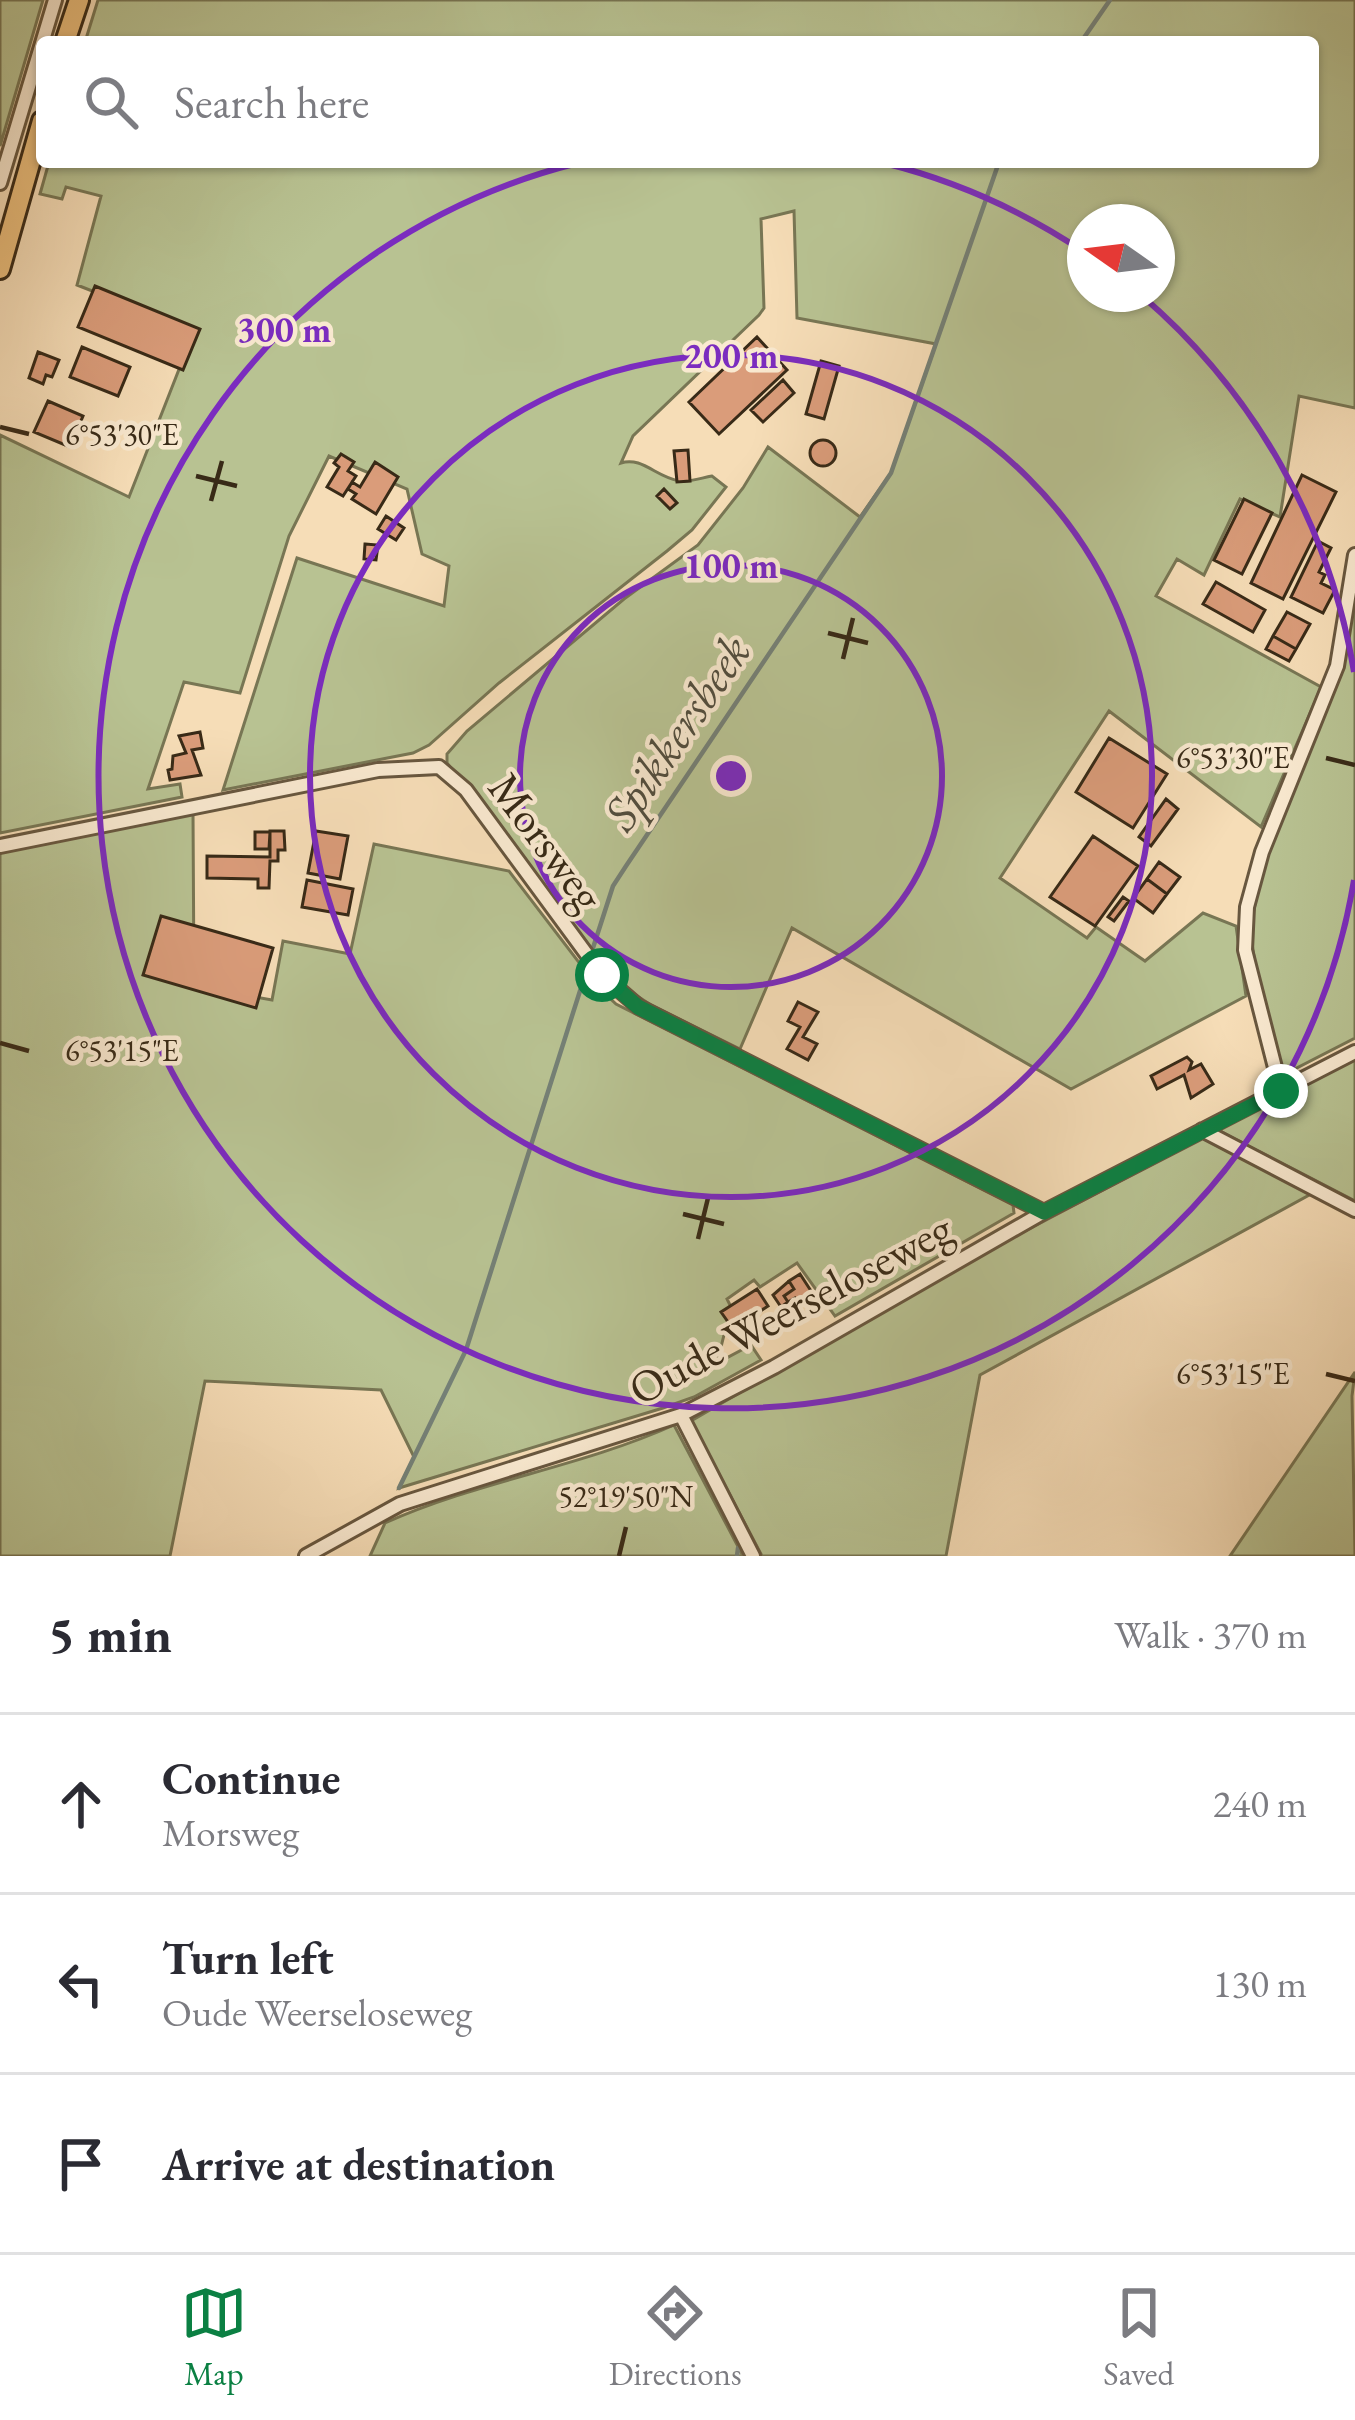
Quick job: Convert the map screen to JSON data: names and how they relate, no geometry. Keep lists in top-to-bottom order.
{
  "streets": {
    "street": ["Morsweg", "Oude Weerseloseweg"]
  },
  "crossings": [
    ["Morsweg", "Oude Weerseloseweg"]
  ],
  "water": ["Spikkersbeek"],
  "north": "left",
  "page": {
    "search": "Search here",
    "heading": ["5 min", "Walk · 370 m"],
    "list": [
      ["Continue", "Morsweg", "240 m"],
      ["Turn left", "Oude Weerseloseweg", "130 m"],
      "Arrive at destination"
    ],
    "nav": ["Map", "Directions", "Saved"]
  },
  "coordinates": ["6°53'30\"E", "6°53'15\"E", "52°19'50\"N"],
  "rings": ["300 m", "200 m", "100 m"]
}
